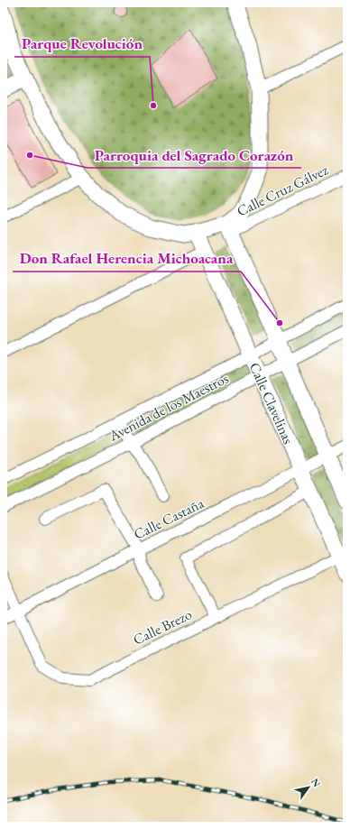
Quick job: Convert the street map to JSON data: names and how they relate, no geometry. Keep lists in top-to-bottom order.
{
  "streets": {
    "street": [
      "Calle Cruz Gálvez",
      "Calle Clavelinas",
      "Avenida de los Maestros",
      "Calle Castaña",
      "Calle Brezo"
    ]
  },
  "crossings": [
    ["Calle Cruz Gálvez", "Calle Clavelinas"],
    ["Calle Clavelinas", "Avenida de los Maestros"],
    ["Calle Clavelinas", "Calle Castaña"],
    ["Calle Clavelinas", "Calle Brezo"],
    ["Calle Castaña", "Calle Brezo"]
  ],
  "places": ["Parque Revolución", "Parroquia del Sagrado Corazón", "Don Rafael Herencia Michoacana"],
  "north": "top right"
}
